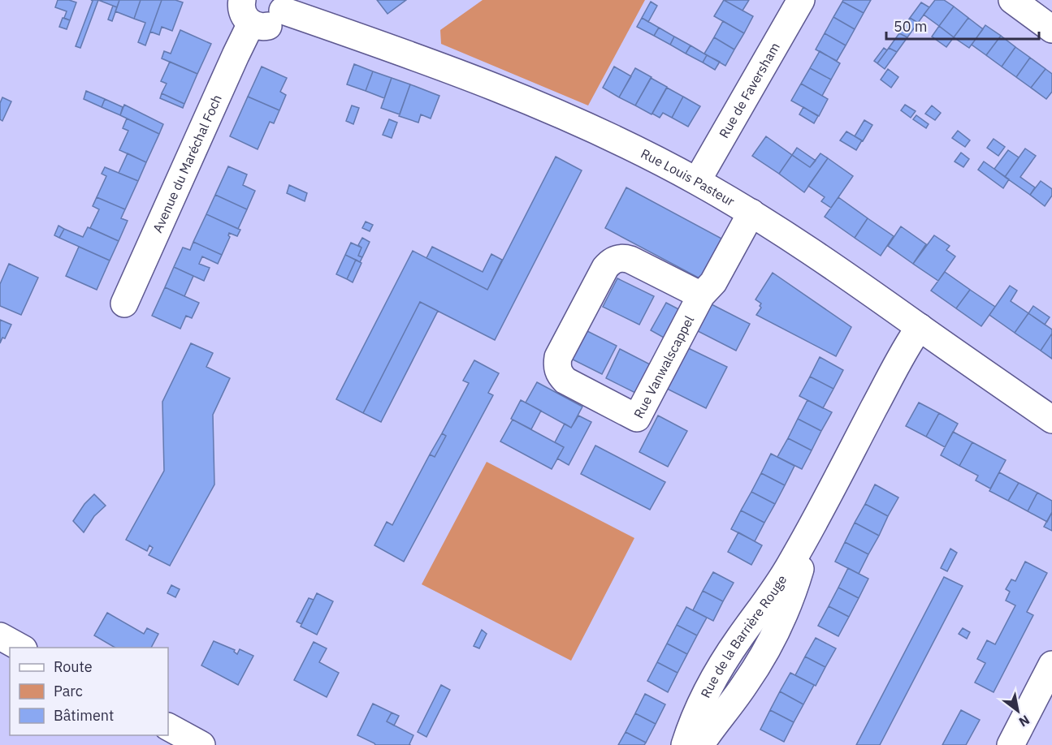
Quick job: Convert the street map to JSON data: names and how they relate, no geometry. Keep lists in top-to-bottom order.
{
  "streets": {
    "street": [
      "Rue de Faversham",
      "Avenue du Maréchal Foch",
      "Rue Louis Pasteur",
      "Rue Vanwalscappel",
      "Rue de la Barrière Rouge"
    ]
  },
  "crossings": [
    ["Rue de Faversham", "Rue Louis Pasteur"],
    ["Rue Louis Pasteur", "Rue Vanwalscappel"],
    ["Rue Louis Pasteur", "Rue de la Barrière Rouge"]
  ],
  "legend": ["Route", "Parc", "Bâtiment"],
  "scale_bar": "50 m",
  "north": "bottom right"
}
